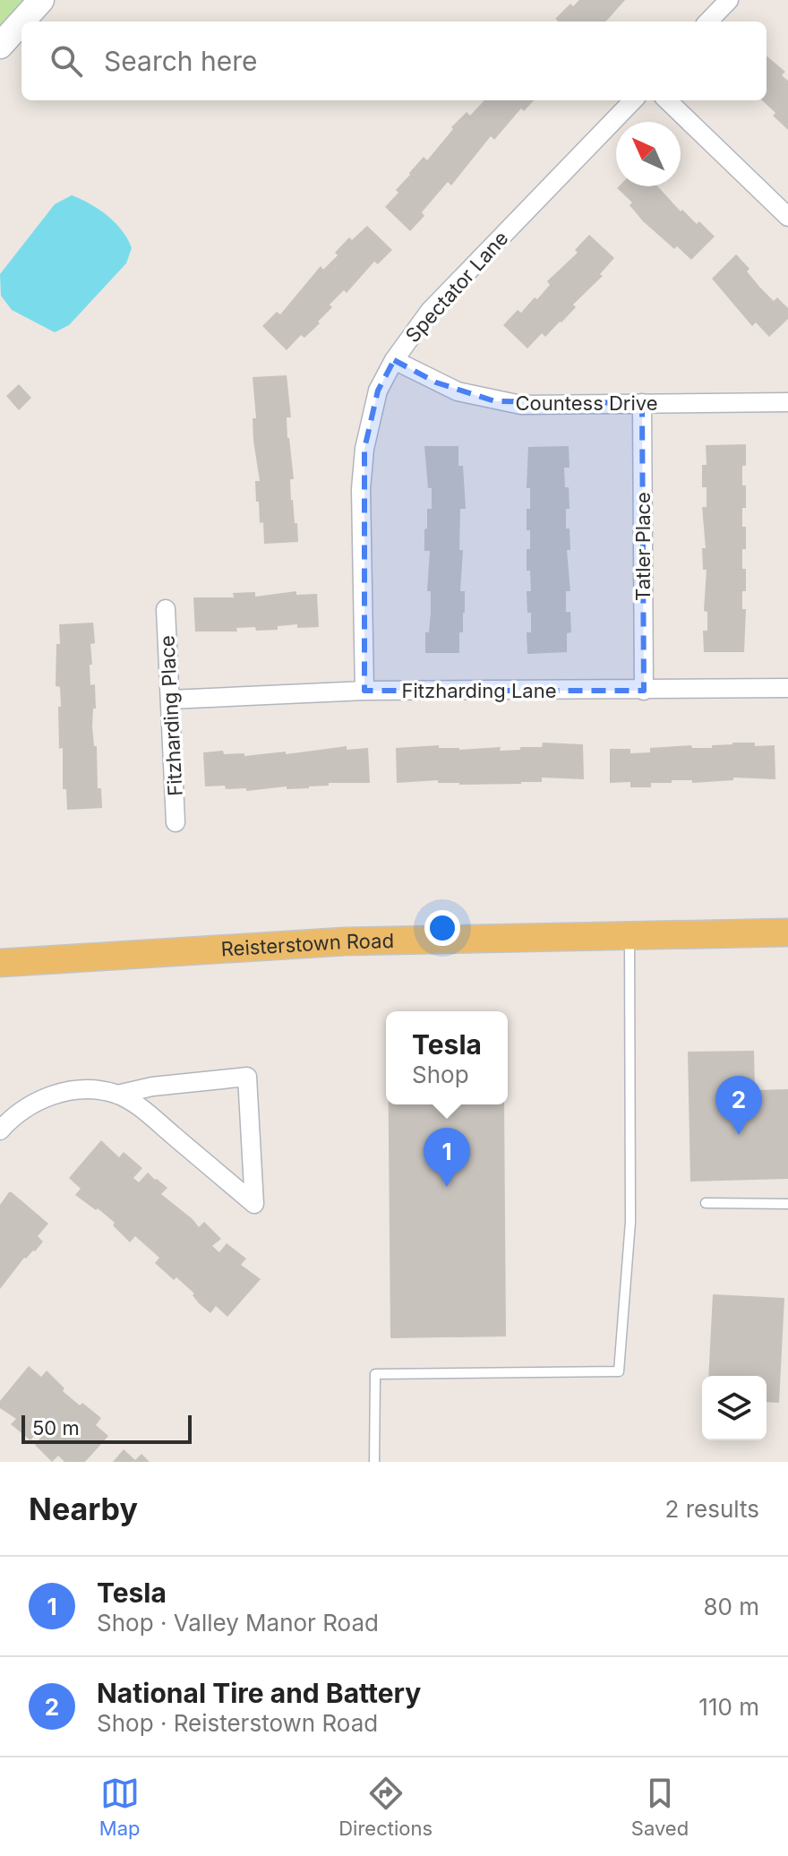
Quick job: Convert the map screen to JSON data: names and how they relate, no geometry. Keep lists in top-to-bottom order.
{
  "streets": {
    "main road": ["Reisterstown Road"],
    "street": [
      "Spectator Lane",
      "Countess Drive",
      "Tatler Place",
      "Fitzharding Lane",
      "Fitzharding Place"
    ]
  },
  "crossings": [
    ["Spectator Lane", "Countess Drive"],
    ["Spectator Lane", "Fitzharding Lane"],
    ["Countess Drive", "Tatler Place"],
    ["Tatler Place", "Fitzharding Lane"],
    ["Fitzharding Lane", "Fitzharding Place"]
  ],
  "scale_bar": "50 m",
  "north": "top left",
  "page": {
    "search": "Search here",
    "popup": ["Tesla", "Shop"],
    "pins": ["2", "1"],
    "scale": "50 m",
    "heading": ["Nearby", "2 results"],
    "list": [
      {
        "mark": "1",
        "name": "Tesla",
        "note": "Shop · Valley Manor Road",
        "value": "80 m"
      },
      {
        "mark": "2",
        "name": "National Tire and Battery",
        "note": "Shop · Reisterstown Road",
        "value": "110 m"
      }
    ],
    "nav": ["Map", "Directions", "Saved"]
  }
}
